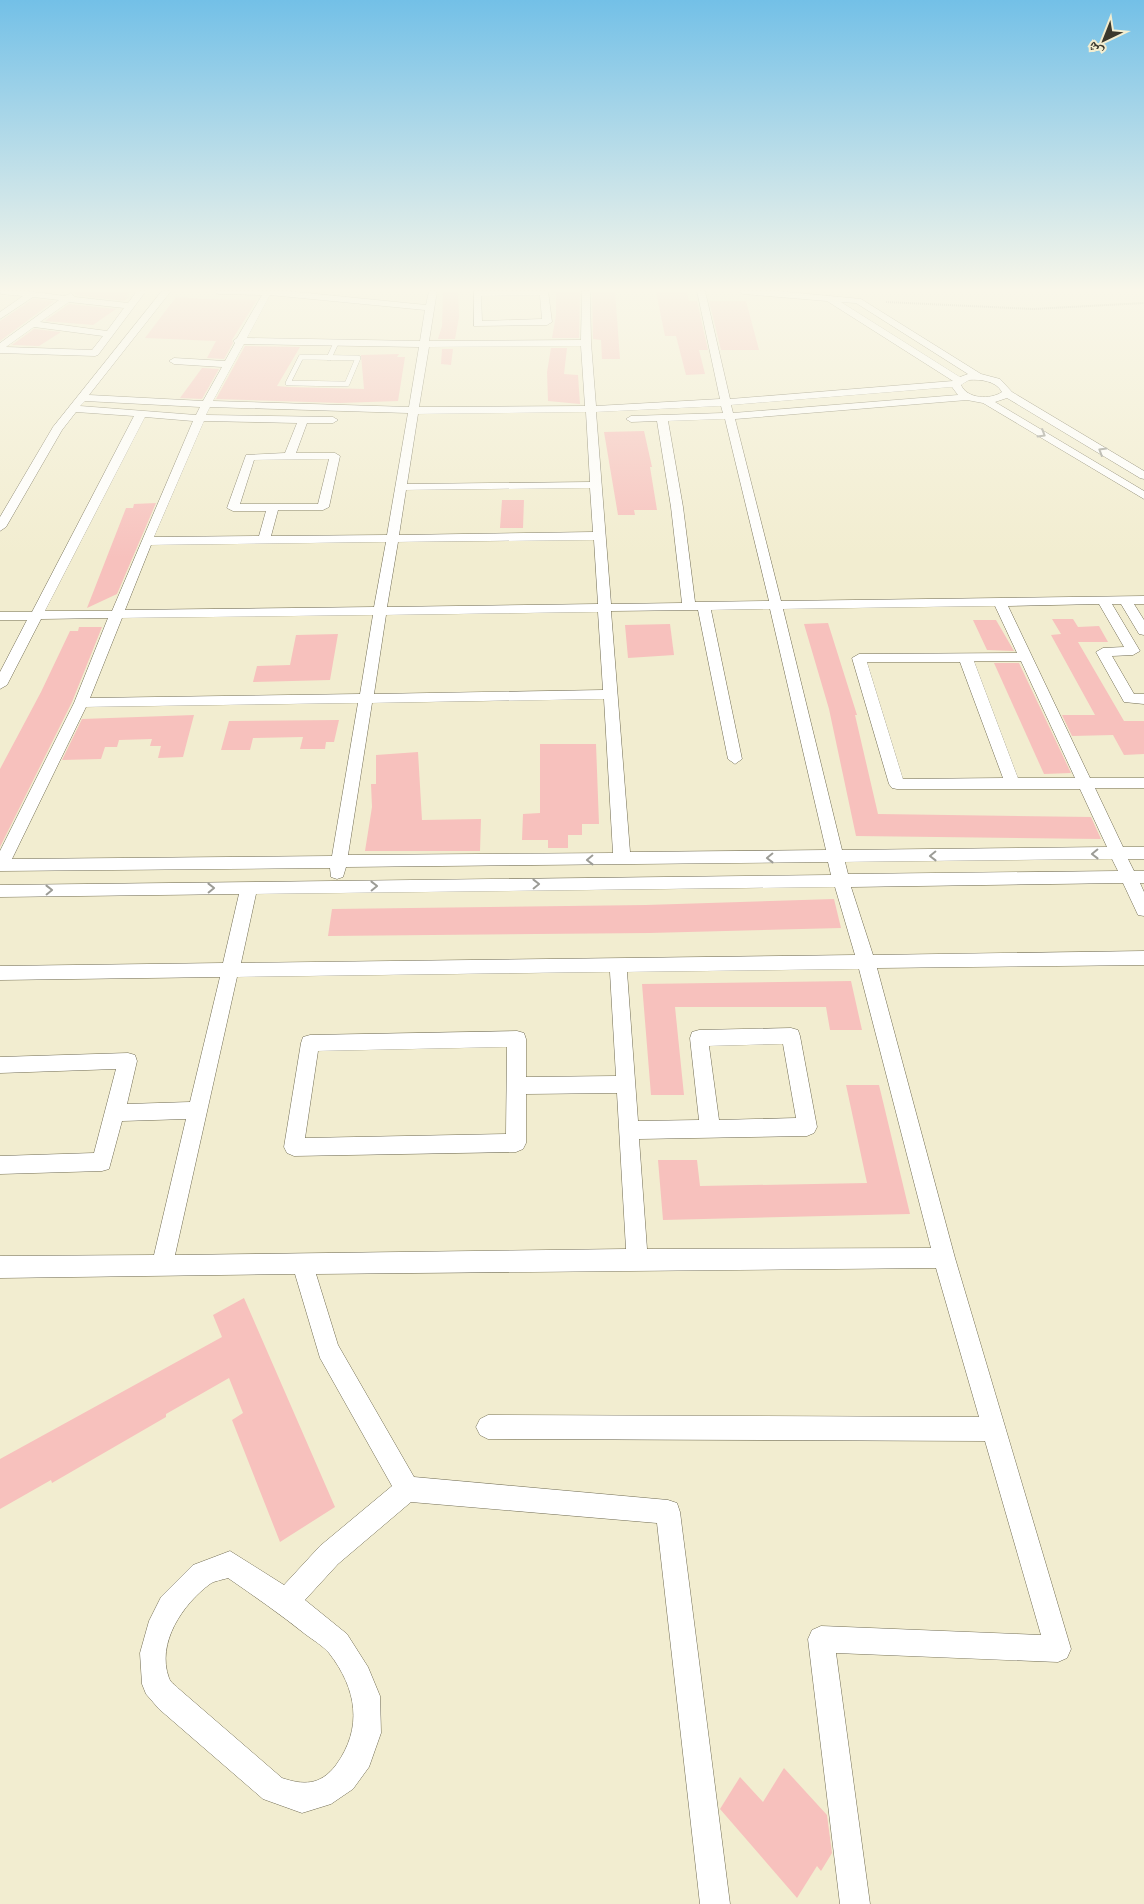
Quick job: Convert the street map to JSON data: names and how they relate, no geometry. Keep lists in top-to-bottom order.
{
  "north": "bottom left"
}
